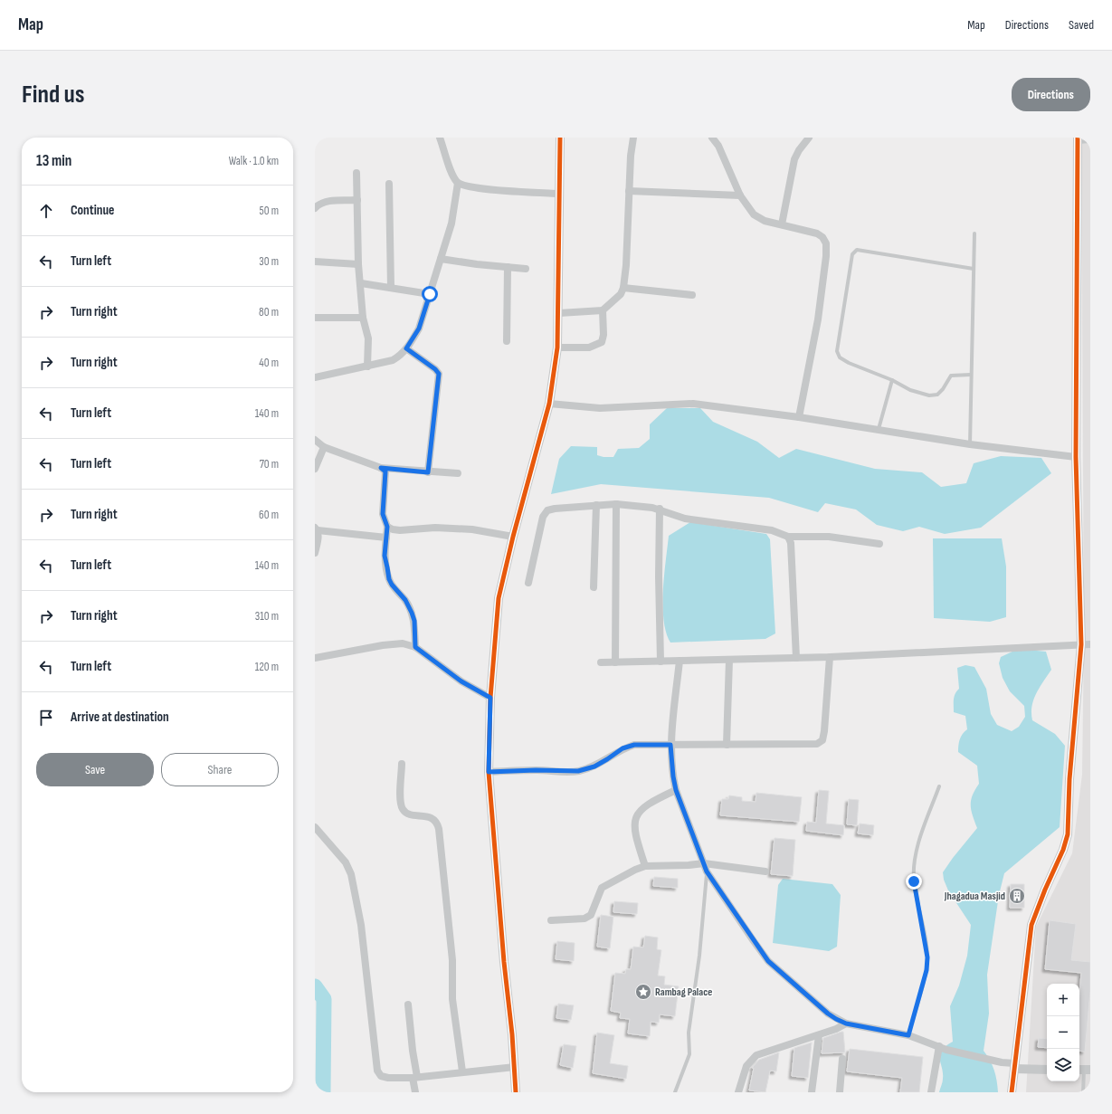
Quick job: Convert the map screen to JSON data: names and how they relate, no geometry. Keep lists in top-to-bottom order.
{
  "places": {
    "building": ["Jhagadua Masjid"],
    "place": ["Rambag Palace"]
  },
  "page": {
    "header": "Map",
    "nav": ["Map", "Directions", "Saved"],
    "buttons": [
      "Directions",
      ["Save", "Share"]
    ],
    "title": "Find us",
    "heading": ["13 min", "Walk · 1.0 km"],
    "list": [
      ["Continue", "50 m"],
      ["Turn left", "30 m"],
      ["Turn right", "80 m"],
      ["Turn right", "40 m"],
      ["Turn left", "140 m"],
      ["Turn left", "70 m"],
      ["Turn right", "60 m"],
      ["Turn left", "140 m"],
      ["Turn right", "310 m"],
      ["Turn left", "120 m"],
      "Arrive at destination"
    ],
    "map_buttons": ["+", "−"]
  }
}
